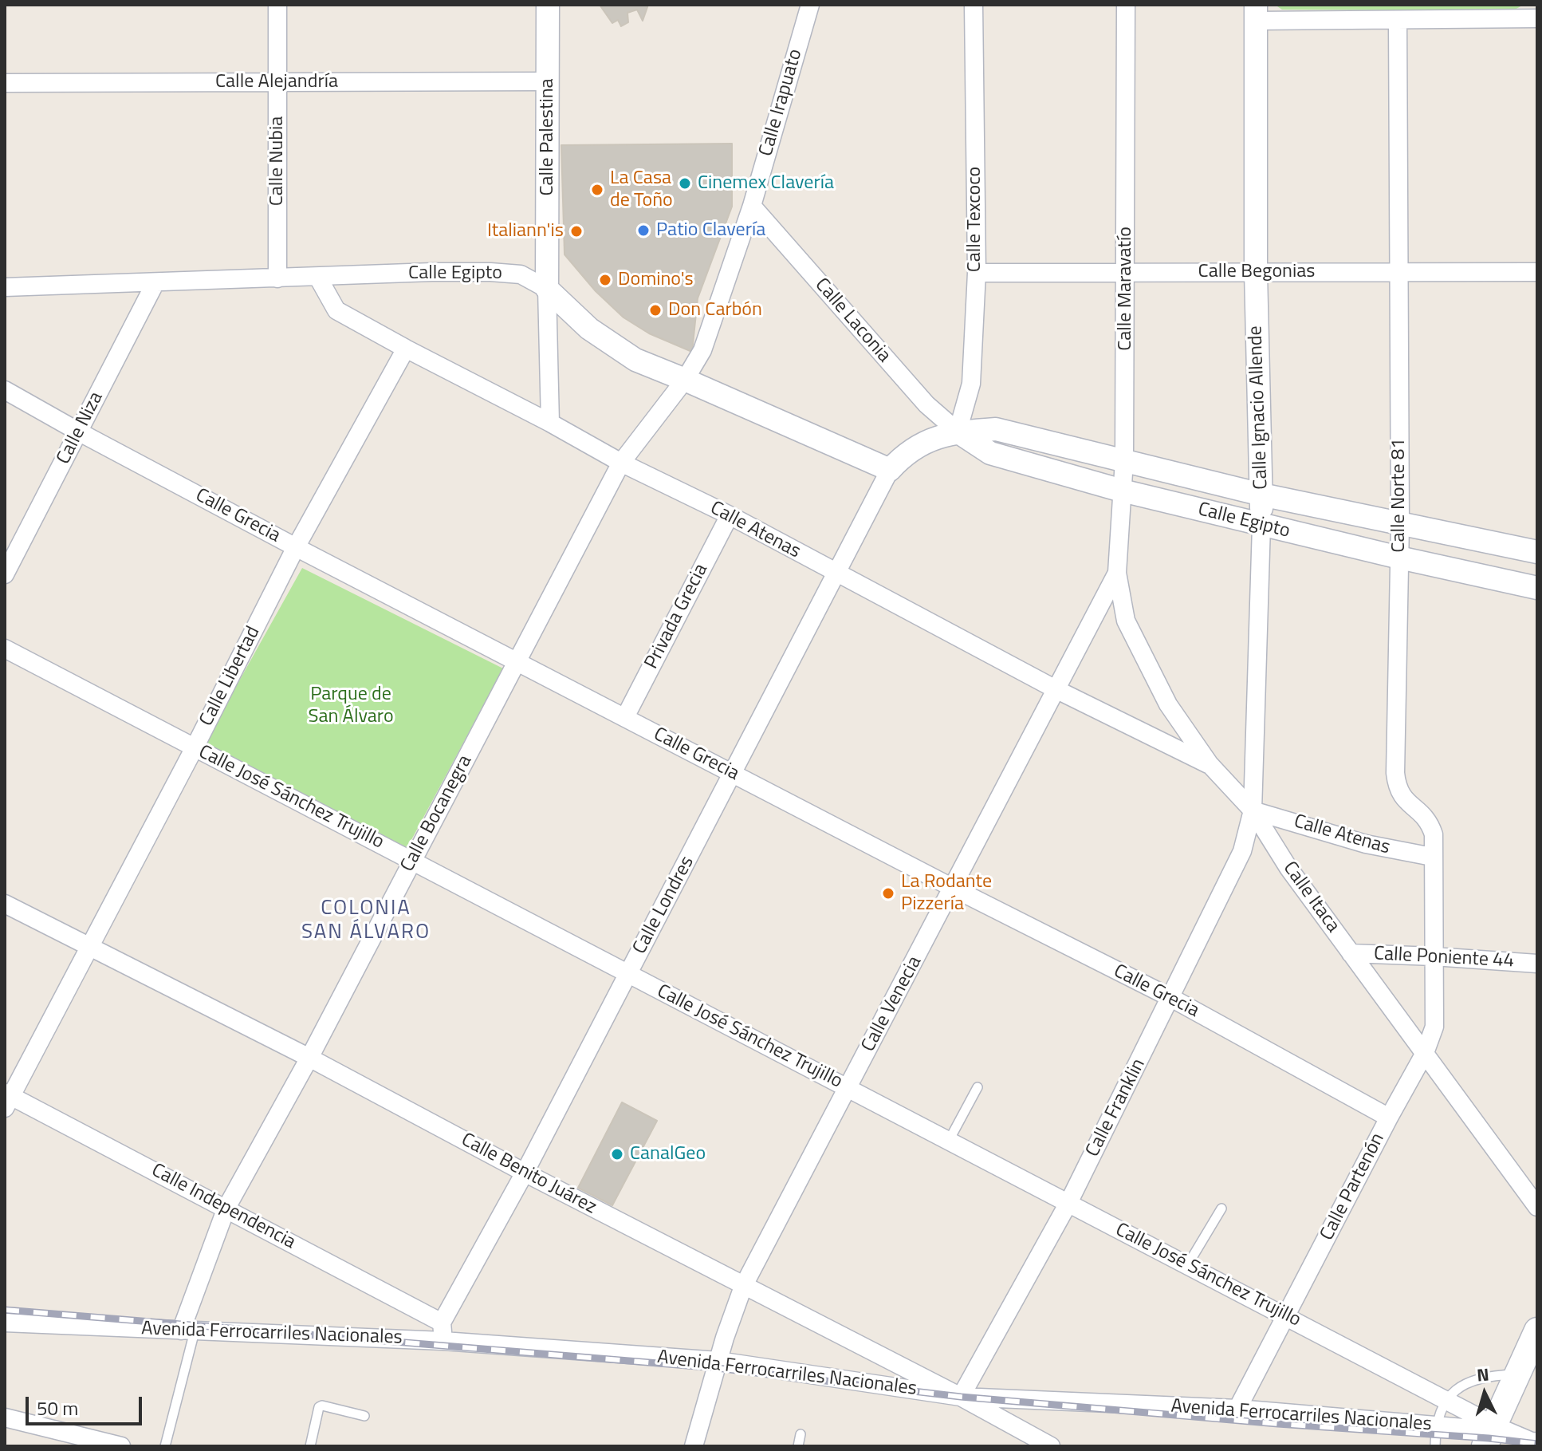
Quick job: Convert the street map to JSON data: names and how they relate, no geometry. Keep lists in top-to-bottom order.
{
  "streets": {
    "street": [
      "Calle Alejandría",
      "Calle Irapuato",
      "Calle Palestina",
      "Calle Nubia",
      "Calle Texcoco",
      "Calle Begonias",
      "Calle Egipto",
      "Calle Maravatío",
      "Calle Laconia",
      "Calle Ignacio Allende",
      "Calle Niza",
      "Calle Norte 81",
      "Calle Grecia",
      "Calle Atenas",
      "Privada Grecia",
      "Calle Libertad",
      "Calle José Sánchez Trujillo",
      "Calle Bocanegra",
      "Calle Itaca",
      "Calle Londres",
      "Calle Poniente 44",
      "Calle Venecia",
      "Calle Franklin",
      "Calle Benito Juárez",
      "Calle Partenón",
      "Calle Independencia",
      "Avenida Ferrocarriles Nacionales"
    ]
  },
  "crossings": [
    ["Calle Alejandría", "Calle Palestina"],
    ["Calle Alejandría", "Calle Nubia"],
    ["Calle Irapuato", "Calle Egipto"],
    ["Calle Irapuato", "Calle Laconia"],
    ["Calle Irapuato", "Calle Bocanegra"],
    ["Calle Palestina", "Calle Egipto"],
    ["Calle Palestina", "Calle Atenas"],
    ["Calle Nubia", "Calle Egipto"],
    ["Calle Texcoco", "Calle Begonias"],
    ["Calle Texcoco", "Calle Egipto"],
    ["Calle Texcoco", "Calle Laconia"],
    ["Calle Begonias", "Calle Maravatío"],
    ["Calle Begonias", "Calle Ignacio Allende"],
    ["Calle Begonias", "Calle Norte 81"],
    ["Calle Egipto", "Calle Maravatío"],
    ["Calle Egipto", "Calle Laconia"],
    ["Calle Egipto", "Calle Ignacio Allende"],
    ["Calle Egipto", "Calle Niza"],
    ["Calle Egipto", "Calle Norte 81"],
    ["Calle Egipto", "Calle Atenas"],
    ["Calle Egipto", "Calle Bocanegra"],
    ["Calle Egipto", "Calle Londres"],
    ["Calle Maravatío", "Calle Itaca"],
    ["Calle Maravatío", "Calle Venecia"],
    ["Calle Ignacio Allende", "Calle Atenas"],
    ["Calle Ignacio Allende", "Calle Itaca"],
    ["Calle Ignacio Allende", "Calle Franklin"],
    ["Calle Niza", "Calle Grecia"],
    ["Calle Norte 81", "Calle Atenas"],
    ["Calle Norte 81", "Calle Poniente 44"],
    ["Calle Norte 81", "Calle Partenón"],
    ["Calle Grecia", "Privada Grecia"],
    ["Calle Grecia", "Calle Libertad"],
    ["Calle Grecia", "Calle Bocanegra"],
    ["Calle Grecia", "Calle Londres"],
    ["Calle Grecia", "Calle Venecia"],
    ["Calle Grecia", "Calle Franklin"],
    ["Calle Grecia", "Calle Partenón"],
    ["Calle Atenas", "Privada Grecia"],
    ["Calle Atenas", "Calle Libertad"],
    ["Calle Atenas", "Calle Bocanegra"],
    ["Calle Atenas", "Calle Itaca"],
    ["Calle Atenas", "Calle Londres"],
    ["Calle Atenas", "Calle Venecia"],
    ["Calle Atenas", "Calle Franklin"],
    ["Calle Libertad", "Calle José Sánchez Trujillo"],
    ["Calle Libertad", "Calle Benito Juárez"],
    ["Calle Libertad", "Calle Independencia"],
    ["Calle José Sánchez Trujillo", "Calle Bocanegra"],
    ["Calle José Sánchez Trujillo", "Calle Londres"],
    ["Calle José Sánchez Trujillo", "Calle Venecia"],
    ["Calle José Sánchez Trujillo", "Calle Franklin"],
    ["Calle José Sánchez Trujillo", "Calle Partenón"],
    ["Calle José Sánchez Trujillo", "Avenida Ferrocarriles Nacionales"],
    ["Calle Bocanegra", "Calle Benito Juárez"],
    ["Calle Bocanegra", "Calle Independencia"],
    ["Calle Bocanegra", "Avenida Ferrocarriles Nacionales"],
    ["Calle Itaca", "Calle Poniente 44"],
    ["Calle Itaca", "Calle Venecia"],
    ["Calle Itaca", "Calle Franklin"],
    ["Calle Itaca", "Calle Partenón"],
    ["Calle Londres", "Calle Benito Juárez"],
    ["Calle Londres", "Calle Independencia"],
    ["Calle Londres", "Avenida Ferrocarriles Nacionales"],
    ["Calle Poniente 44", "Calle Partenón"],
    ["Calle Venecia", "Calle Benito Juárez"],
    ["Calle Venecia", "Avenida Ferrocarriles Nacionales"],
    ["Calle Franklin", "Calle Benito Juárez"],
    ["Calle Franklin", "Avenida Ferrocarriles Nacionales"],
    ["Calle Benito Juárez", "Avenida Ferrocarriles Nacionales"],
    ["Calle Partenón", "Avenida Ferrocarriles Nacionales"],
    ["Calle Independencia", "Avenida Ferrocarriles Nacionales"]
  ],
  "districts": ["COLONIA SAN ÁLVARO"],
  "parks": ["Parque de San Álvaro"],
  "places": [
    "Cinemex Clavería",
    "La Casa de Toño",
    "Patio Clavería",
    "Italiann'is",
    "Domino's",
    "Don Carbón",
    "La Rodante Pizzería",
    "CanalGeo"
  ],
  "scale_bar": "50 m",
  "north": "top"
}
